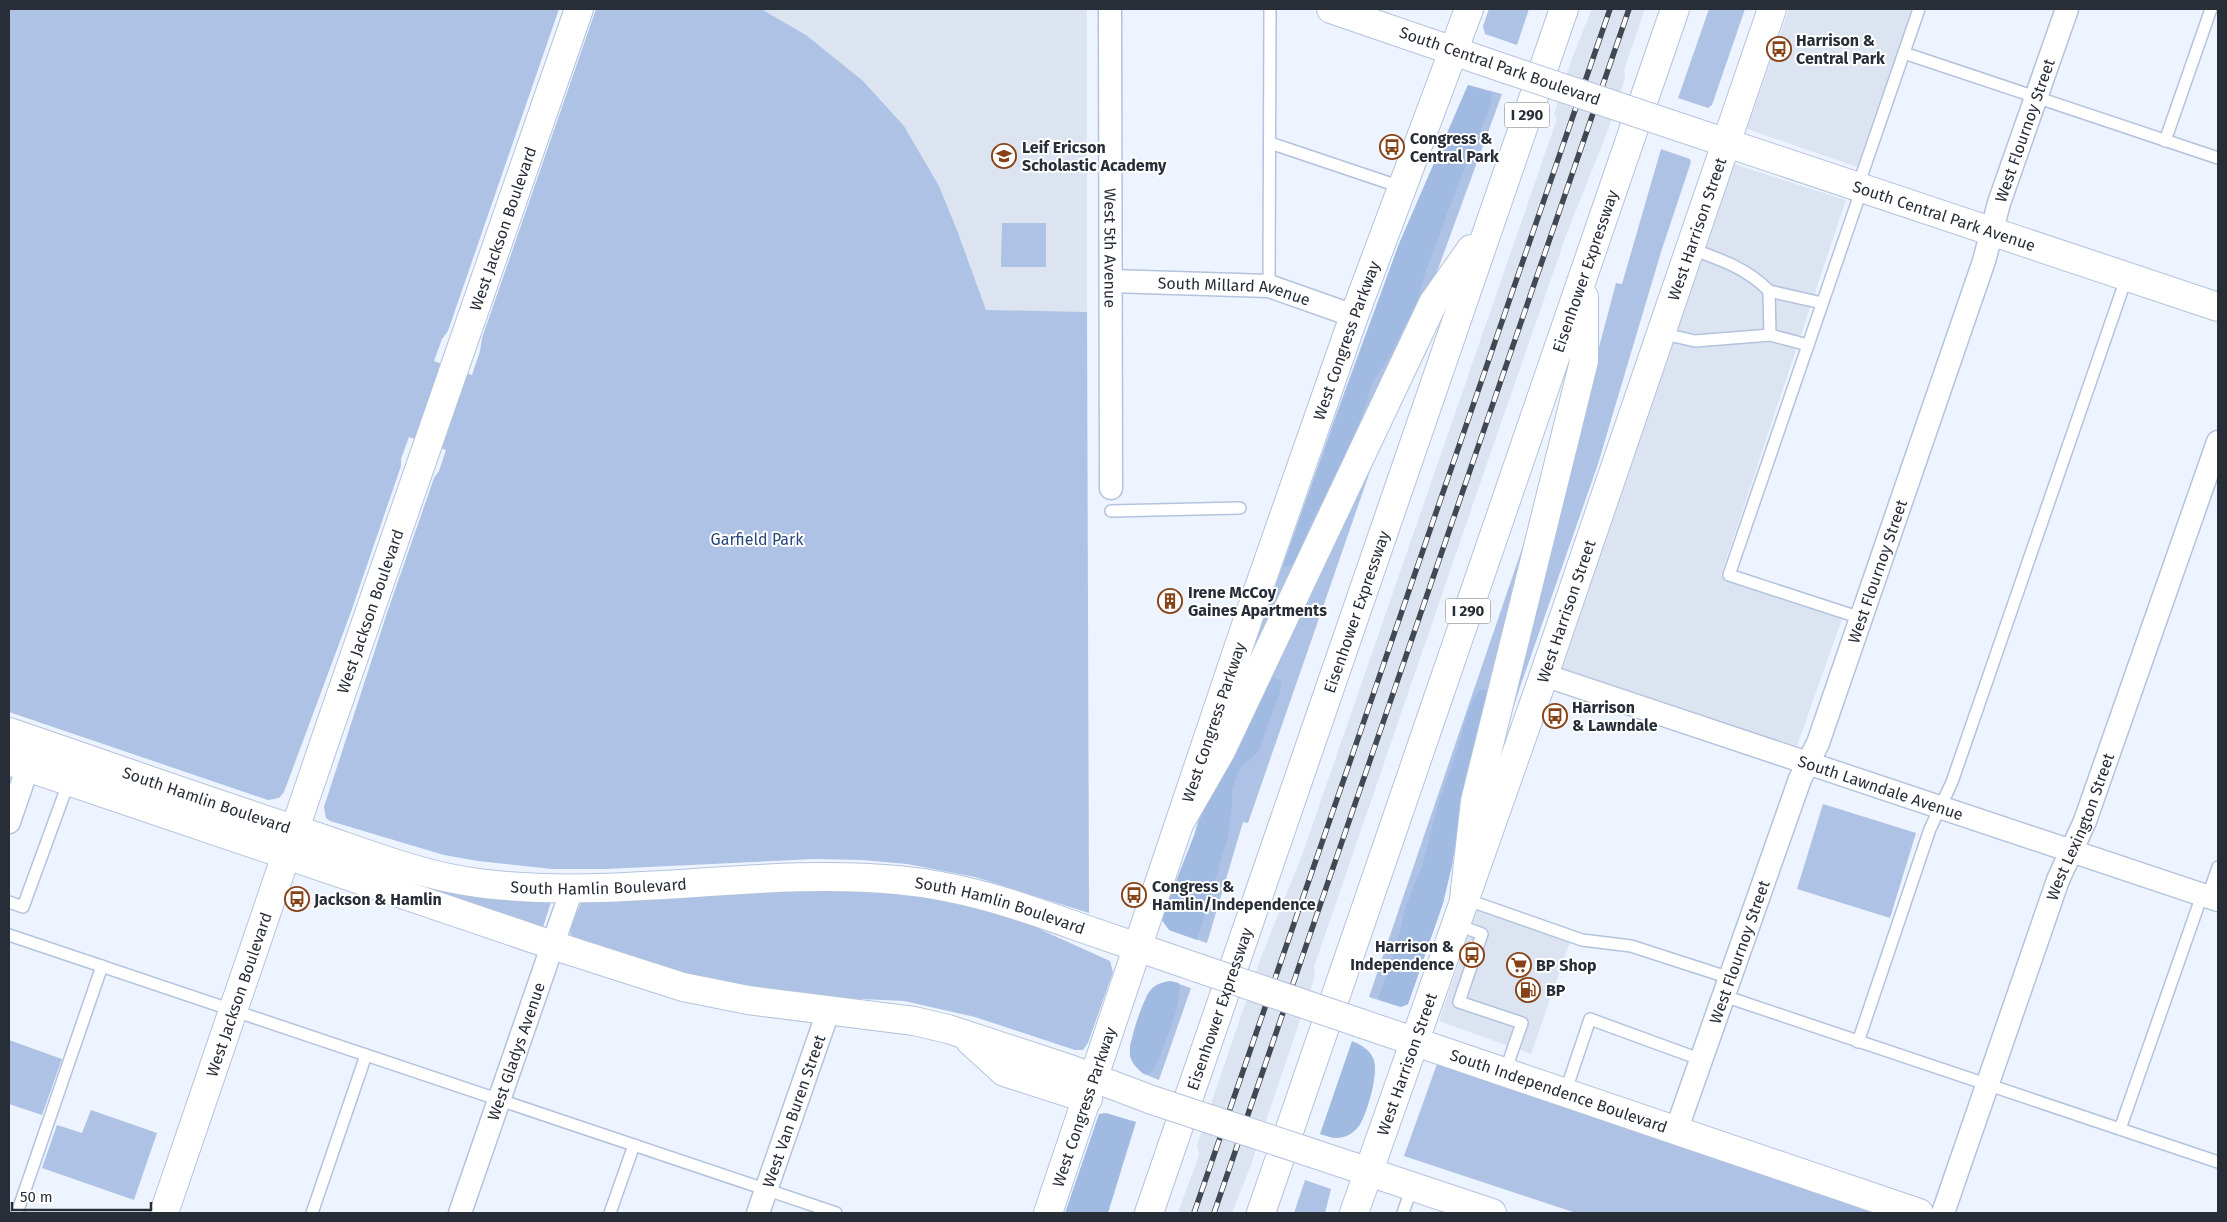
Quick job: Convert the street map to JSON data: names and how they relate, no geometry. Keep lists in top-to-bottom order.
{
  "streets": {
    "main road": [
      "South Central Park Boulevard",
      "I 290",
      "South Central Park Avenue",
      "West Jackson Boulevard",
      "West Harrison Street",
      "Eisenhower Expressway",
      "West Congress Parkway",
      "South Hamlin Boulevard",
      "South Independence Boulevard"
    ],
    "street": [
      "West Flournoy Street",
      "West 5th Avenue",
      "South Millard Avenue",
      "South Lawndale Avenue",
      "West Lexington Street",
      "West Gladys Avenue",
      "West Van Buren Street"
    ]
  },
  "crossings": [
    ["South Central Park Boulevard", "South Central Park Avenue"],
    ["South Central Park Boulevard", "West Congress Parkway"],
    ["West Flournoy Street", "South Central Park Avenue"],
    ["West Flournoy Street", "South Lawndale Avenue"],
    ["West Flournoy Street", "South Independence Boulevard"],
    ["South Central Park Avenue", "West Harrison Street"],
    ["West Jackson Boulevard", "South Hamlin Boulevard"],
    ["West Harrison Street", "South Lawndale Avenue"],
    ["West Harrison Street", "South Hamlin Boulevard"],
    ["West Harrison Street", "South Independence Boulevard"],
    ["West 5th Avenue", "South Millard Avenue"],
    ["South Millard Avenue", "West Congress Parkway"],
    ["West Congress Parkway", "South Hamlin Boulevard"],
    ["South Lawndale Avenue", "West Lexington Street"],
    ["South Hamlin Boulevard", "West Gladys Avenue"],
    ["South Hamlin Boulevard", "South Independence Boulevard"],
    ["South Hamlin Boulevard", "West Van Buren Street"]
  ],
  "parks": ["Garfield Park"],
  "places": {
    "bus stop": [
      "Harrison & Central Park",
      "Congress & Central Park",
      "Harrison & Lawndale",
      "Congress & Hamlin/Independence",
      "Jackson & Hamlin",
      "Harrison & Independence"
    ],
    "school or university": ["Leif Ericson Scholastic Academy"],
    "building": ["Irene McCoy Gaines Apartments"],
    "supermarket": ["BP Shop"],
    "fuel station": ["BP"]
  },
  "scale_bar": "50 m"
}
